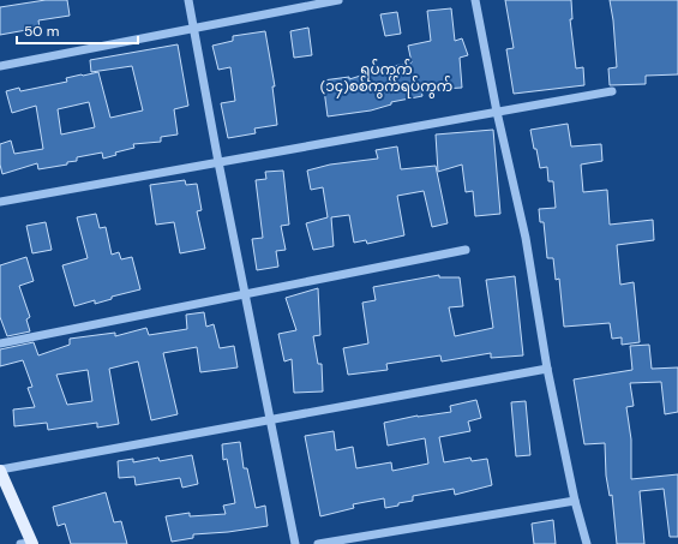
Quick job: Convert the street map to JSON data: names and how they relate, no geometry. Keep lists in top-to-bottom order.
{
  "districts": ["ရပ်ကွက် (၁၄)စစ်ကွက်ရပ်ကွက်"],
  "scale_bar": "50 m"
}
